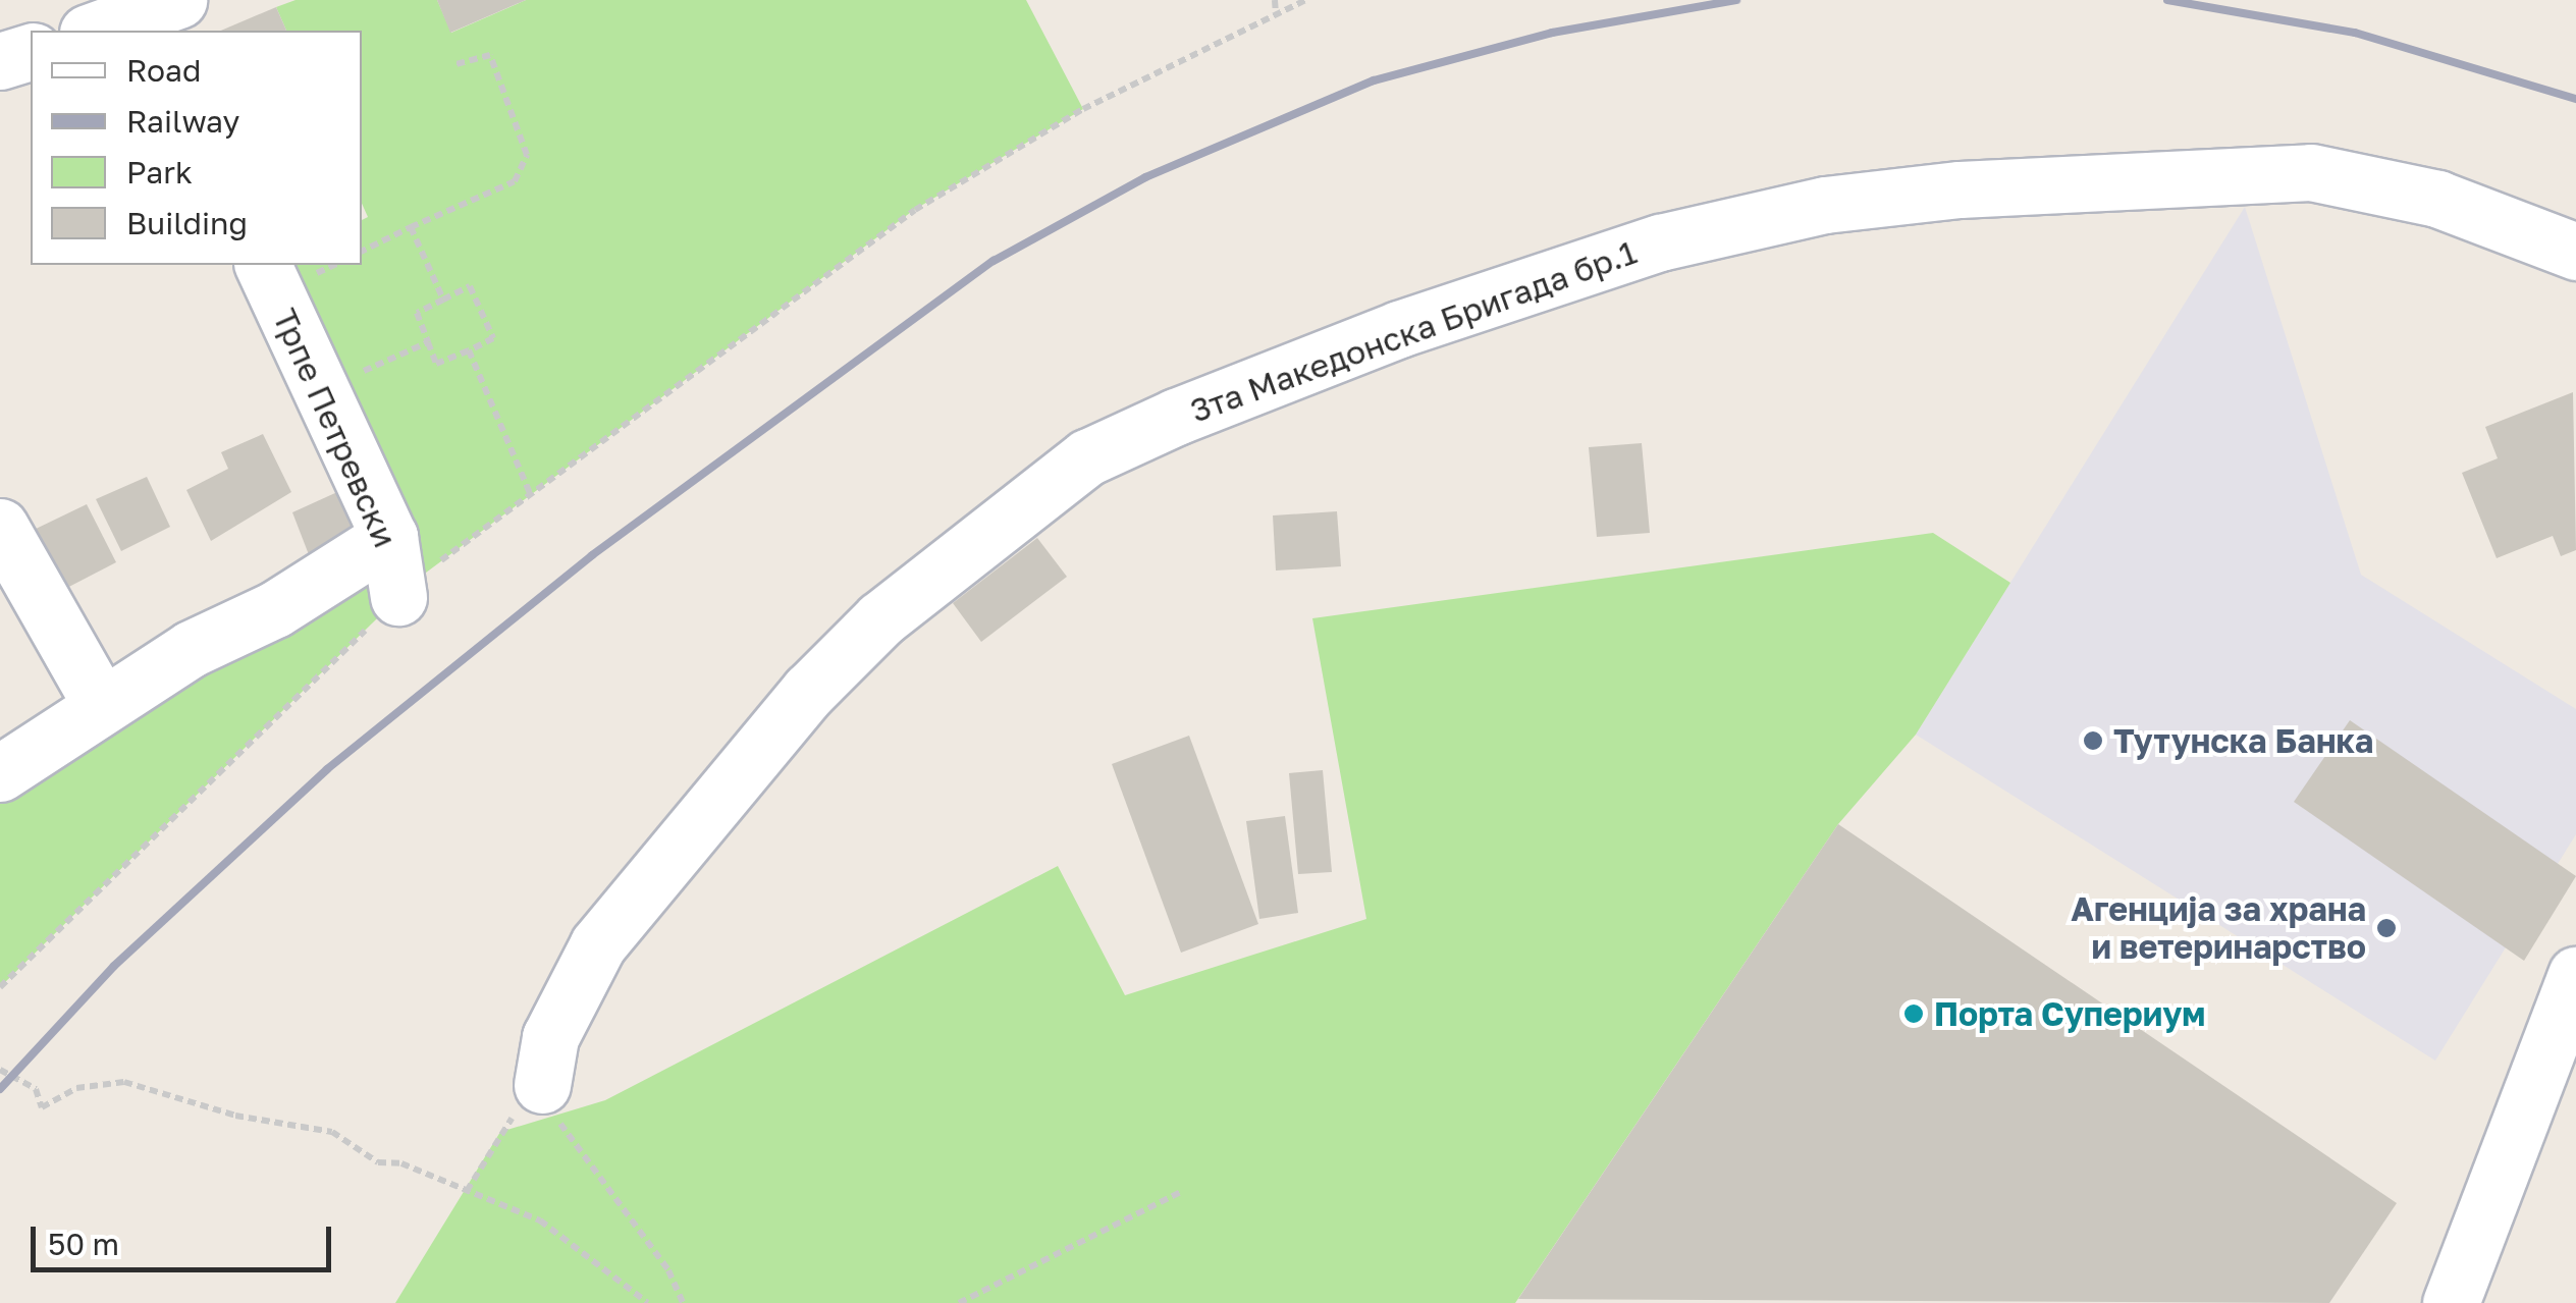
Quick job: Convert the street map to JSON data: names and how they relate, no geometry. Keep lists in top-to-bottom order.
{
  "streets": {
    "street": ["3та Македонска Бригада бр.1", "Трпе Петревски"]
  },
  "places": ["Тутунска Банка", "Агенција за храна и ветеринарство", "Порта Супериум"],
  "legend": [
    "Road",
    "Railway",
    "Park",
    "Building"
  ],
  "scale_bar": "50 m"
}
